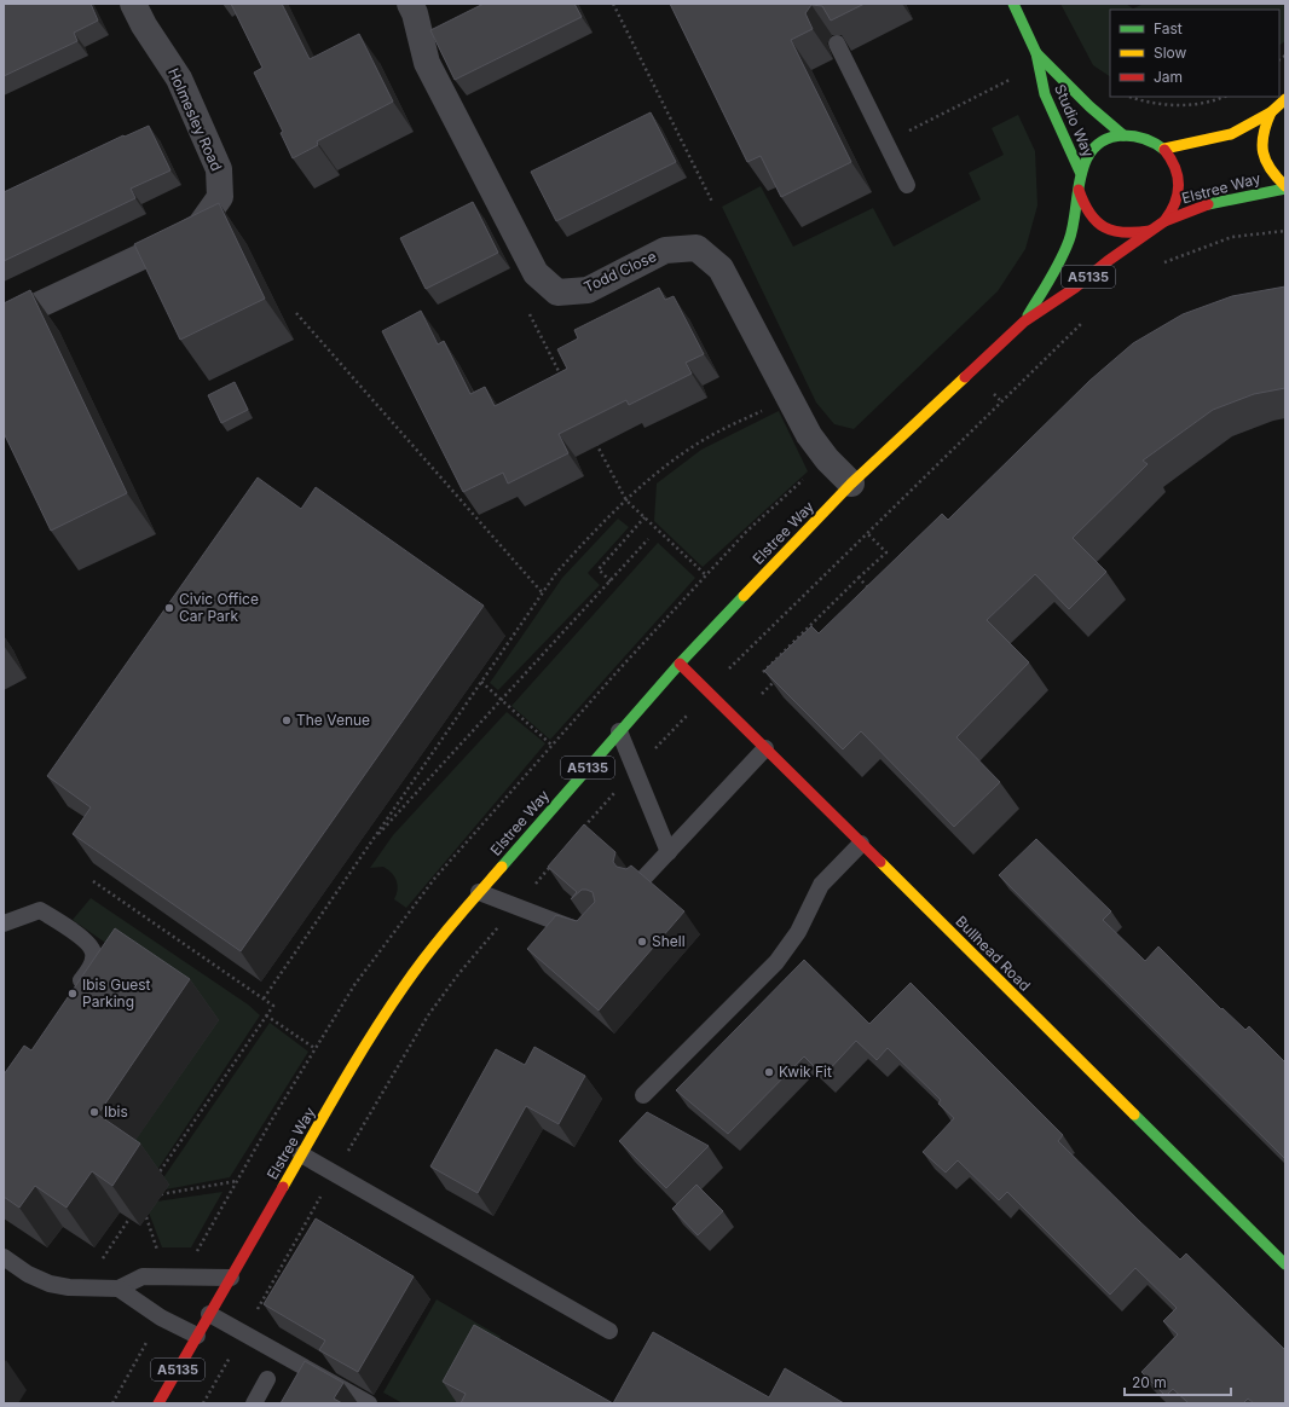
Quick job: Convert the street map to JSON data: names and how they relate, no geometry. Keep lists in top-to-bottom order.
{
  "streets": {
    "main road": [
      "Studio Way",
      "Elstree Way",
      "A5135",
      "Bullhead Road"
    ],
    "street": ["Holmesley Road", "Todd Close"]
  },
  "crossings": [
    ["Studio Way", "Elstree Way"],
    ["Elstree Way", "Todd Close"],
    ["Elstree Way", "Bullhead Road"]
  ],
  "places": [
    "Civic Office Car Park",
    "The Venue",
    "Shell",
    "Ibis Guest Parking",
    "Kwik Fit",
    "Ibis"
  ],
  "legend": ["Fast", "Slow", "Jam"],
  "scale_bar": "20 m"
}
